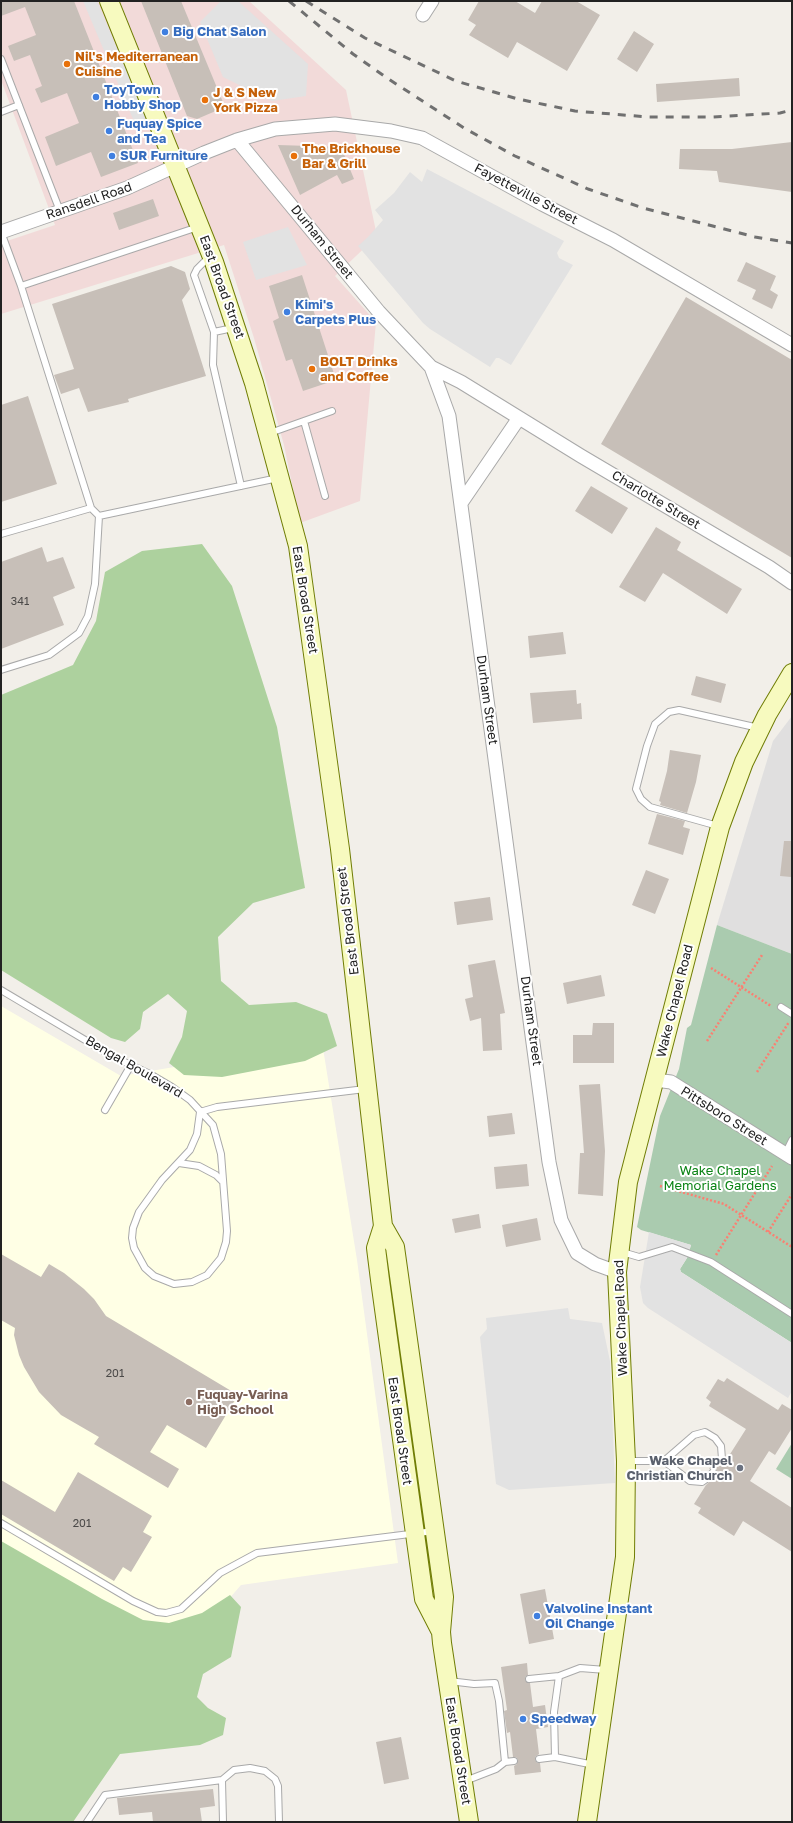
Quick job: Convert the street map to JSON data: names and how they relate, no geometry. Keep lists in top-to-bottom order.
{
  "streets": {
    "main road": ["East Broad Street", "Wake Chapel Road"],
    "street": [
      "Fayetteville Street",
      "Ransdell Road",
      "Durham Street",
      "Charlotte Street",
      "Pittsboro Street"
    ],
    "lane": ["Bengal Boulevard"]
  },
  "crossings": [
    ["Fayetteville Street", "Ransdell Road"],
    ["Fayetteville Street", "Durham Street"],
    ["Fayetteville Street", "East Broad Street"],
    ["Ransdell Road", "East Broad Street"],
    ["Durham Street", "Charlotte Street"],
    ["Durham Street", "Wake Chapel Road"],
    ["Wake Chapel Road", "Pittsboro Street"]
  ],
  "parks": ["Wake Chapel Memorial Gardens"],
  "places": [
    "Big Chat Salon",
    "Nil's Mediterranean Cuisine",
    "ToyTown Hobby Shop",
    "J & S New York Pizza",
    "Fuquay Spice and Tea",
    "SUR Furniture",
    "The Brickhouse Bar & Grill",
    "Kimi's Carpets Plus",
    "BOLT Drinks and Coffee",
    "Fuquay-Varina High School",
    "Wake Chapel Christian Church",
    "Valvoline Instant Oil Change",
    "Speedway"
  ],
  "house_numbers": ["341", "201", "201"]
}
